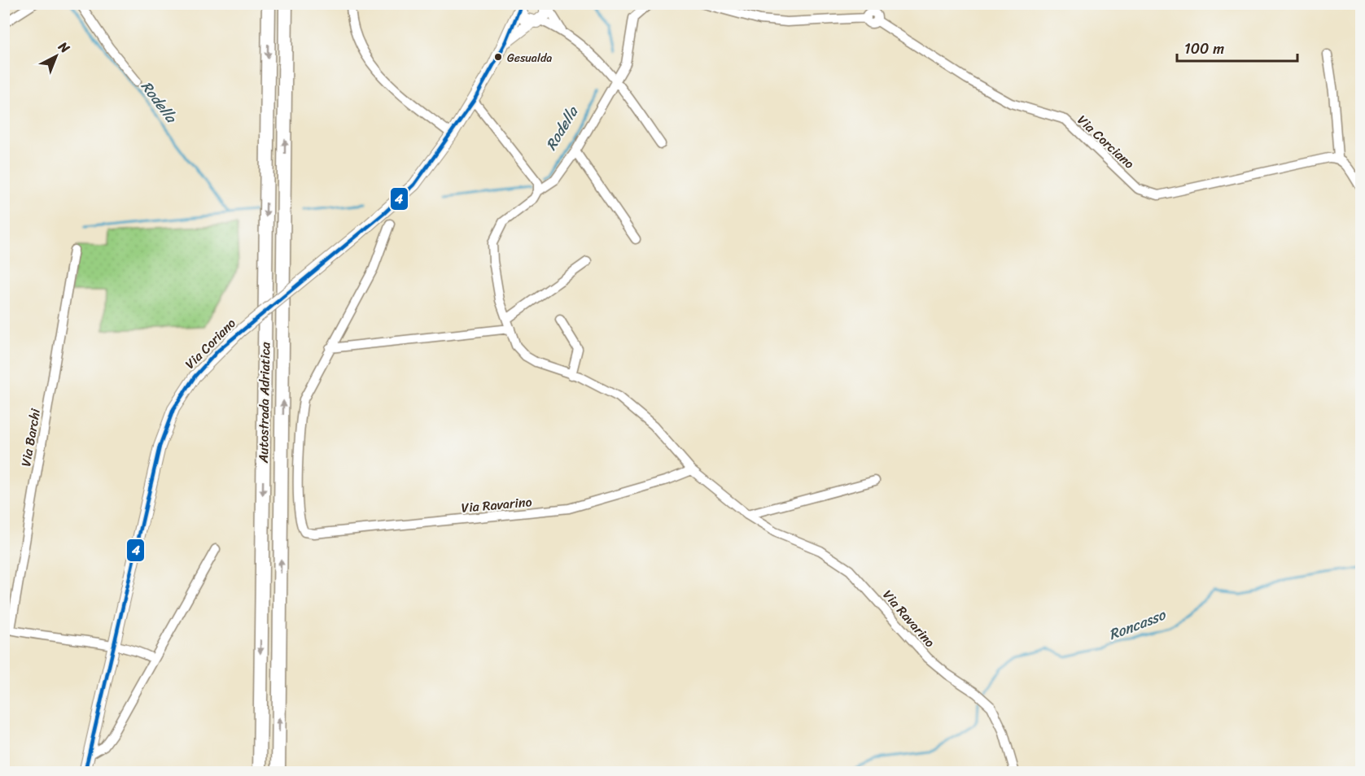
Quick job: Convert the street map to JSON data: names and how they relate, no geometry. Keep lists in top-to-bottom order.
{
  "streets": {
    "highway": ["Autostrada Adriatica"],
    "main road": ["Via Coriano"],
    "street": ["Via Corciano", "Via Barchi", "Via Ravarino"]
  },
  "crossings": [
    ["Via Coriano", "Via Barchi"]
  ],
  "water": ["Rodella", "Roncasso"],
  "places": ["Gesualda"],
  "lines": ["transit line 4"],
  "scale_bar": "100 m",
  "north": "top right"
}
